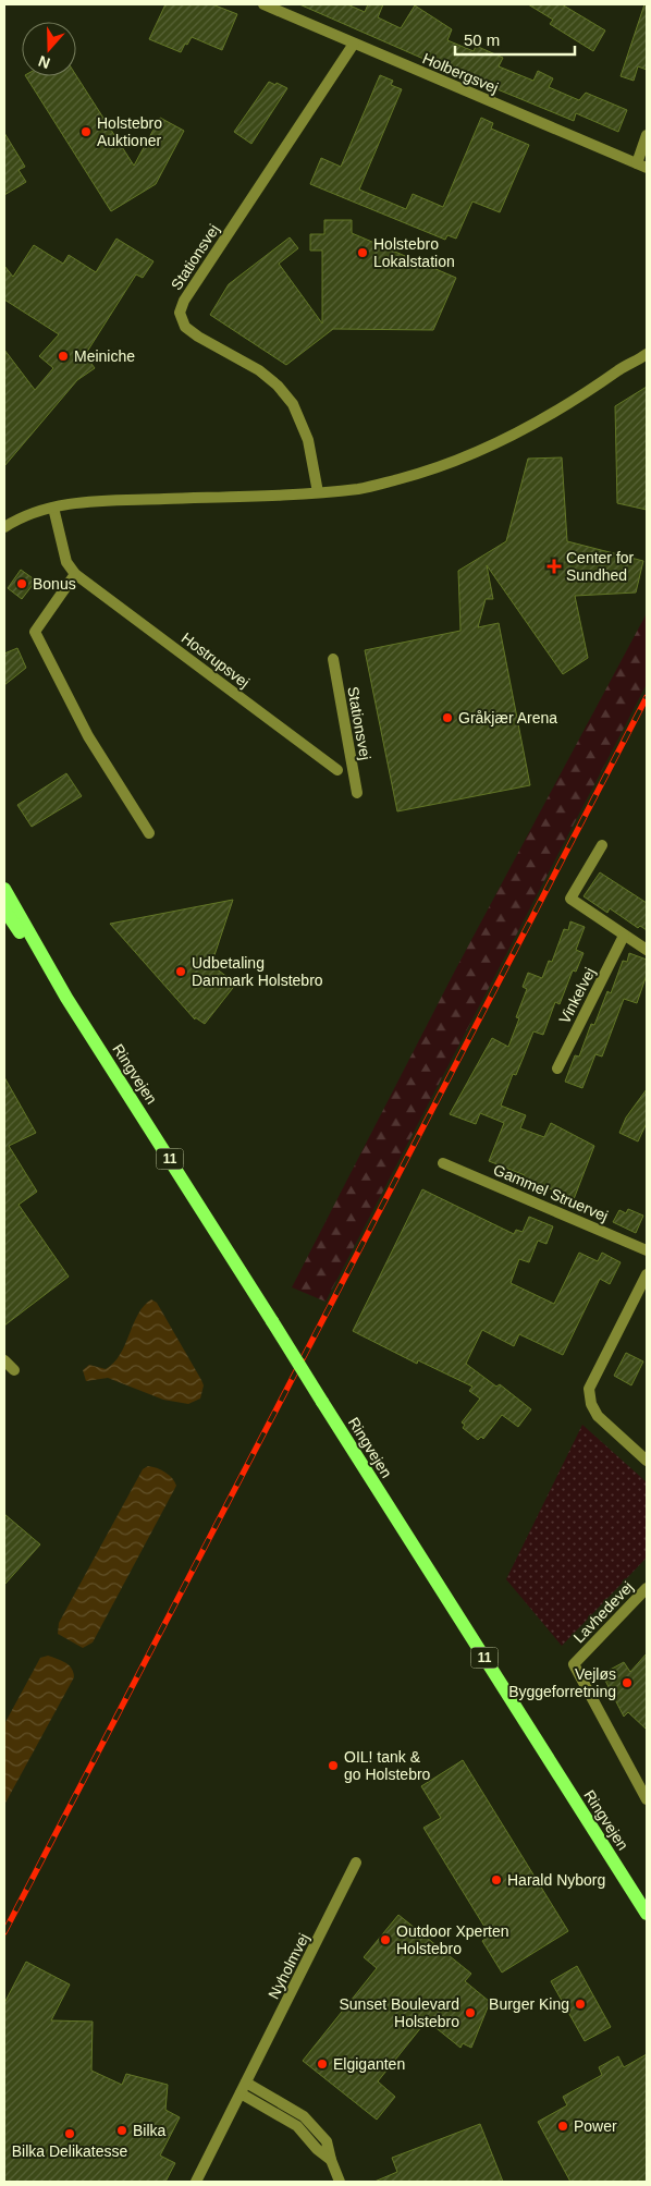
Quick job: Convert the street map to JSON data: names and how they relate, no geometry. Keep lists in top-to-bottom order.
{
  "streets": {
    "main road": ["Ringvejen", "11"],
    "street": [
      "Holbergsvej",
      "Stationsvej",
      "Hostrupsvej",
      "Vinkelvej",
      "Gammel Struervej",
      "Lavhedevej",
      "Nyholmvej"
    ]
  },
  "crossings": [
    ["Holbergsvej", "Stationsvej"]
  ],
  "places": {
    "other": [
      "Holstebro Auktioner",
      "Holstebro Lokalstation",
      "Meiniche",
      "Bonus",
      "Gråkjær Arena",
      "Udbetaling Danmark Holstebro",
      "Vejløs Byggeforretning",
      "OIL! tank & go Holstebro",
      "Harald Nyborg",
      "Outdoor Xperten Holstebro",
      "Burger King",
      "Sunset Boulevard Holstebro",
      "Elgiganten",
      "Power",
      "Bilka",
      "Bilka Delikatesse"
    ],
    "health": ["Center for Sundhed"]
  },
  "scale_bar": "50 m",
  "north": "bottom"
}
